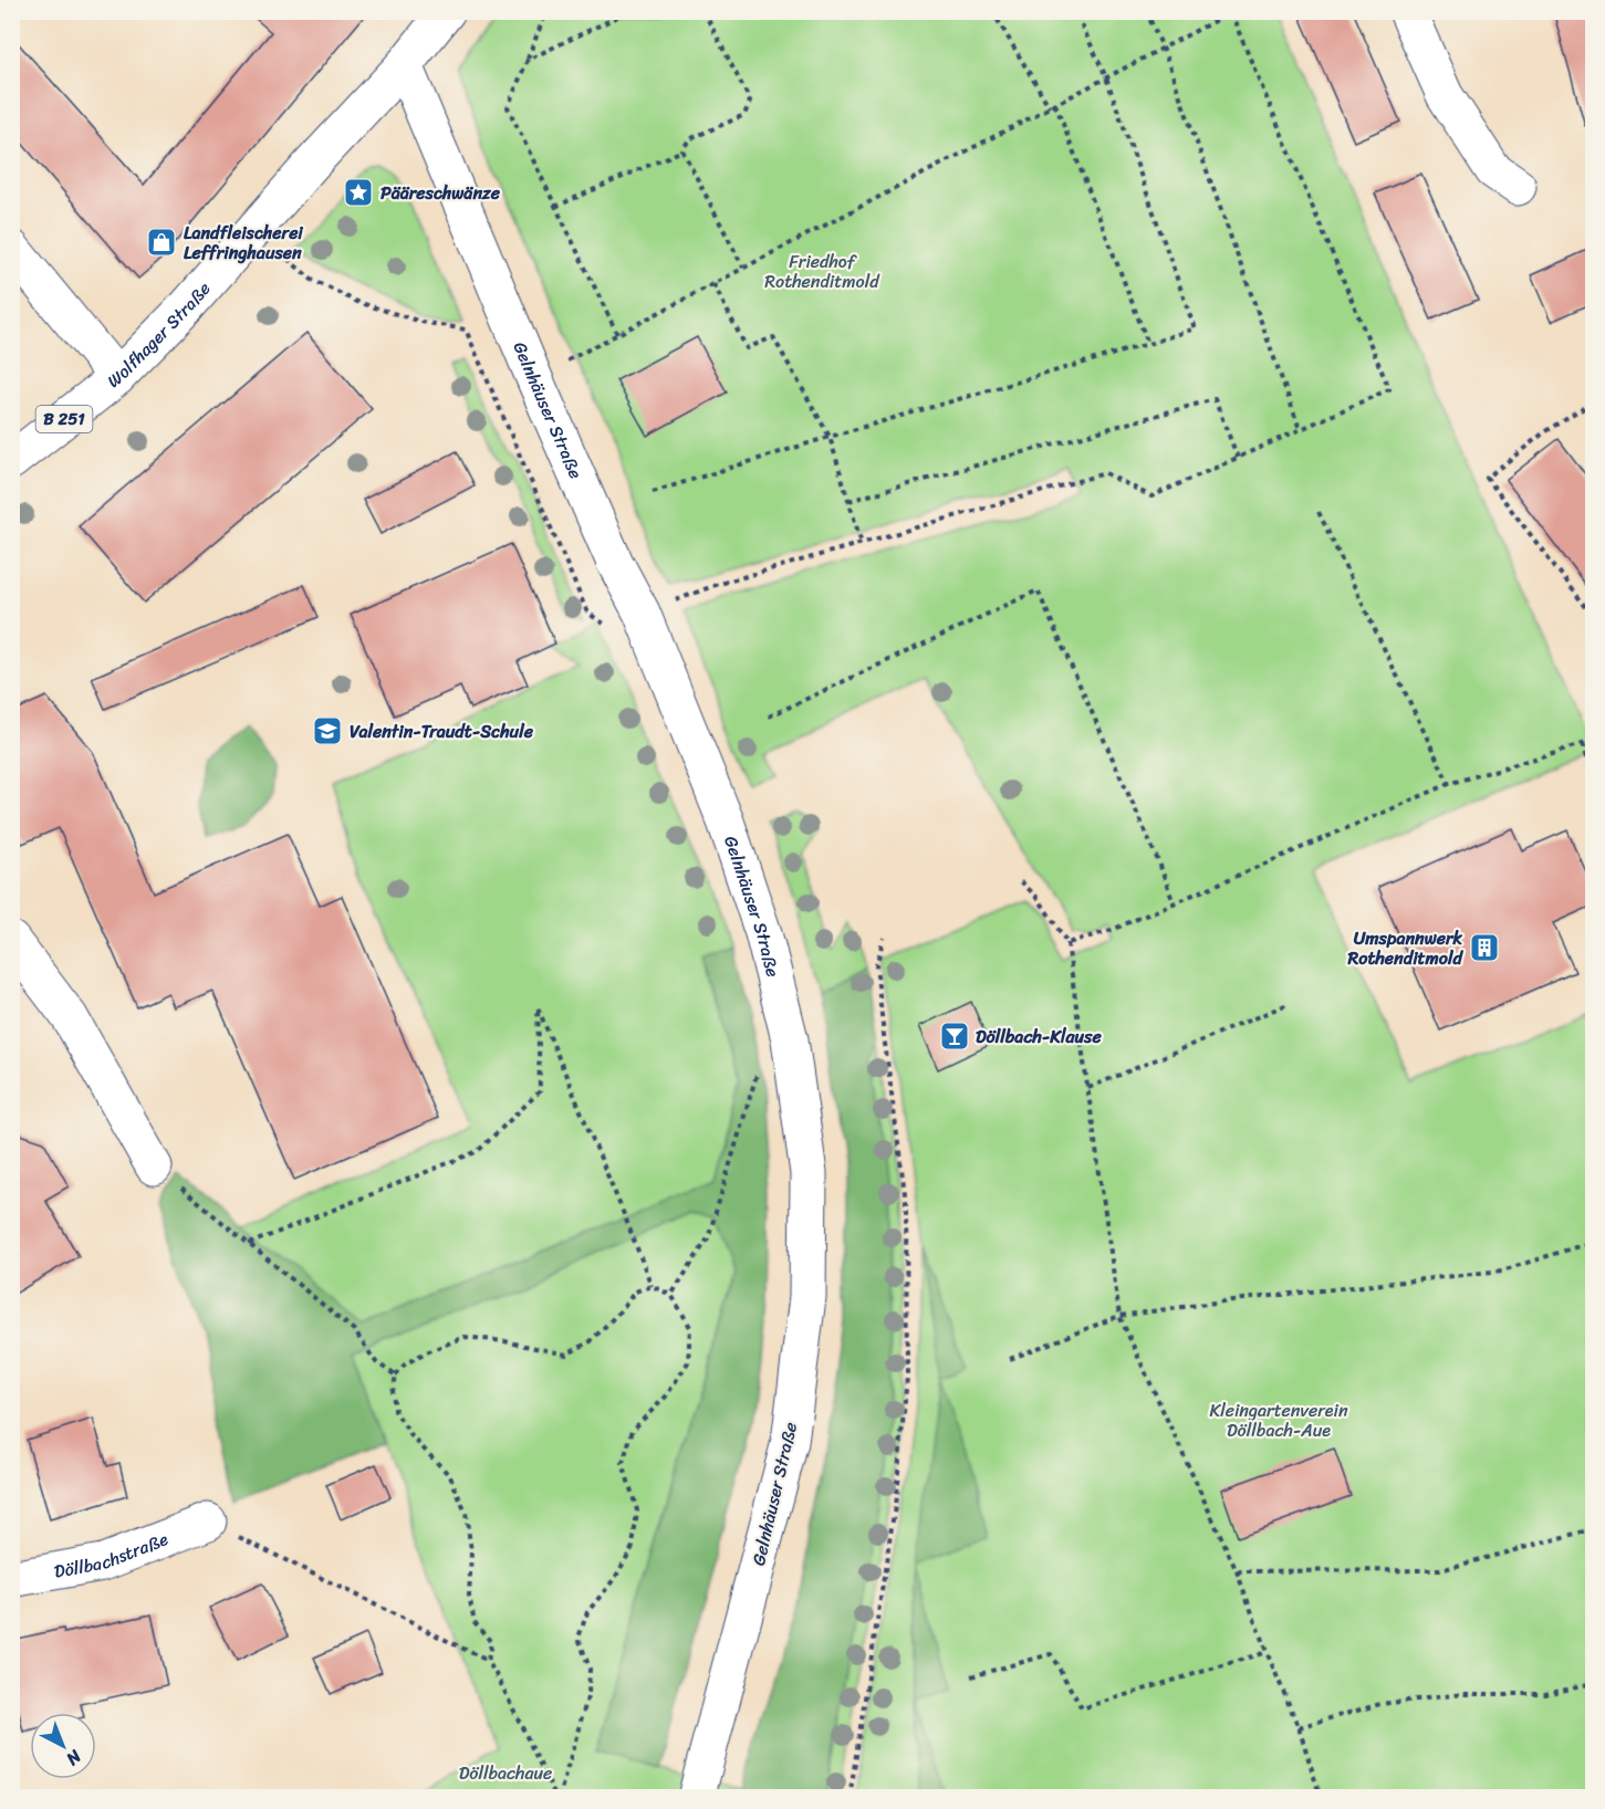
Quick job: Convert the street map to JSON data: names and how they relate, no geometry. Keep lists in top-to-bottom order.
{
  "streets": {
    "main road": [
      "Wolfhager Straße",
      "Gelnhäuser Straße",
      "B 251",
      "Döllbachstraße"
    ]
  },
  "crossings": [
    ["Wolfhager Straße", "Gelnhäuser Straße"]
  ],
  "parks": ["Friedhof Rothenditmold", "Kleingartenverein Döllbach-Aue", "Döllbachaue"],
  "places": {
    "place": ["Pääreschwänze"],
    "shop": ["Landfleischerei Leffringhausen"],
    "school or university": ["Valentin-Traudt-Schule"],
    "building": ["Umspannwerk Rothenditmold"],
    "bar": ["Döllbach-Klause"]
  },
  "north": "bottom right"
}
